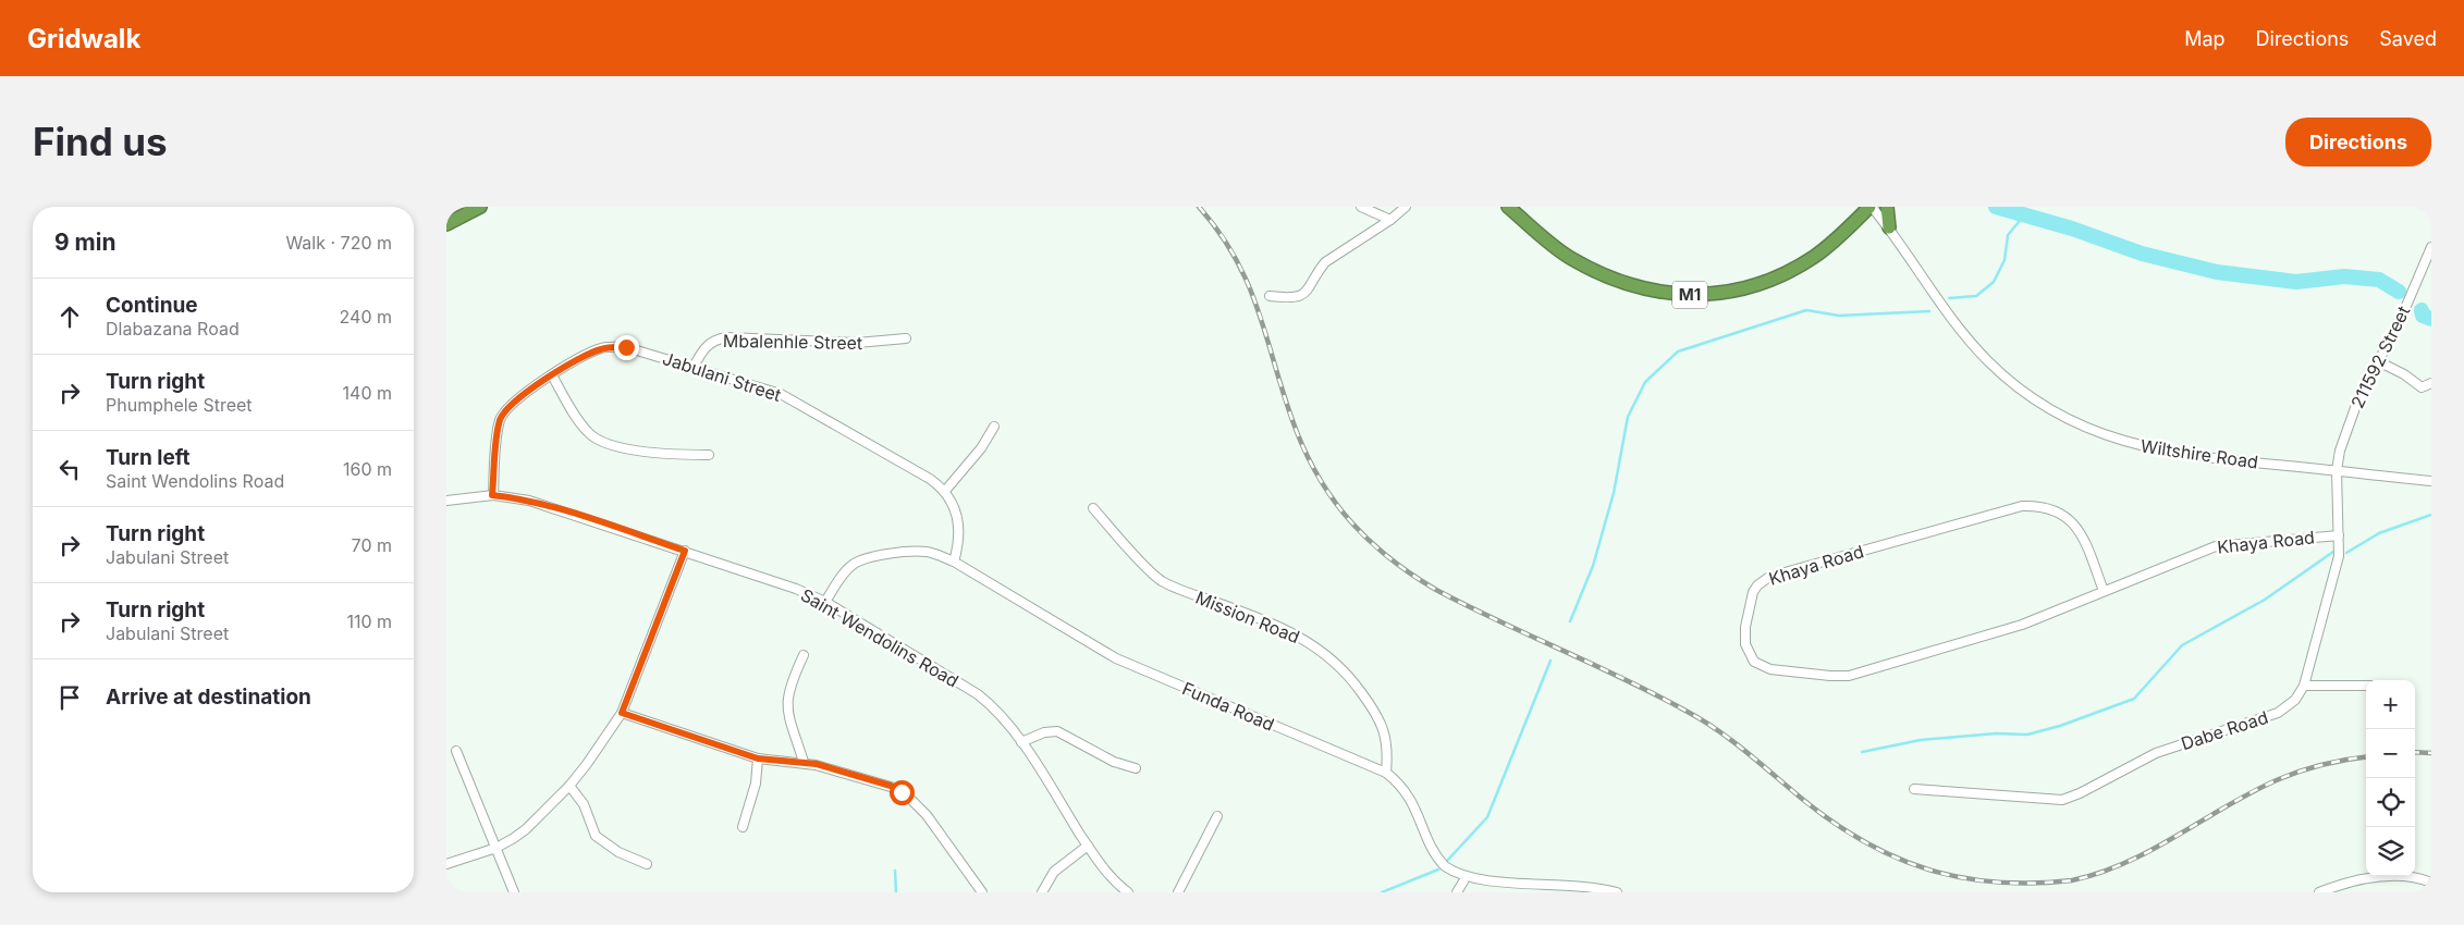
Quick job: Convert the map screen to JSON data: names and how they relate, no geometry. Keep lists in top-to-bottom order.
{
  "streets": {
    "highway": ["M1"],
    "street": [
      "Mbalenhle Street",
      "211592 Street",
      "Jabulani Street",
      "Wiltshire Road",
      "Khaya Road",
      "Mission Road",
      "Saint Wendolins Road",
      "Funda Road",
      "Dabe Road"
    ]
  },
  "crossings": [
    ["M1", "Wiltshire Road"],
    ["Mbalenhle Street", "Jabulani Street"],
    ["211592 Street", "Wiltshire Road"],
    ["211592 Street", "Dabe Road"],
    ["Jabulani Street", "Saint Wendolins Road"],
    ["Jabulani Street", "Funda Road"],
    ["Wiltshire Road", "Dabe Road"],
    ["Khaya Road", "Dabe Road"],
    ["Mission Road", "Funda Road"],
    ["Saint Wendolins Road", "Funda Road"]
  ],
  "page": {
    "header": "Gridwalk",
    "nav": ["Map", "Directions", "Saved"],
    "buttons": "Directions",
    "title": "Find us",
    "heading": ["9 min", "Walk · 720 m"],
    "list": [
      ["Continue", "Dlabazana Road", "240 m"],
      ["Turn right", "Phumphele Street", "140 m"],
      ["Turn left", "Saint Wendolins Road", "160 m"],
      ["Turn right", "Jabulani Street", "70 m"],
      ["Turn right", "Jabulani Street", "110 m"],
      "Arrive at destination"
    ],
    "map_buttons": ["+", "−"]
  }
}
